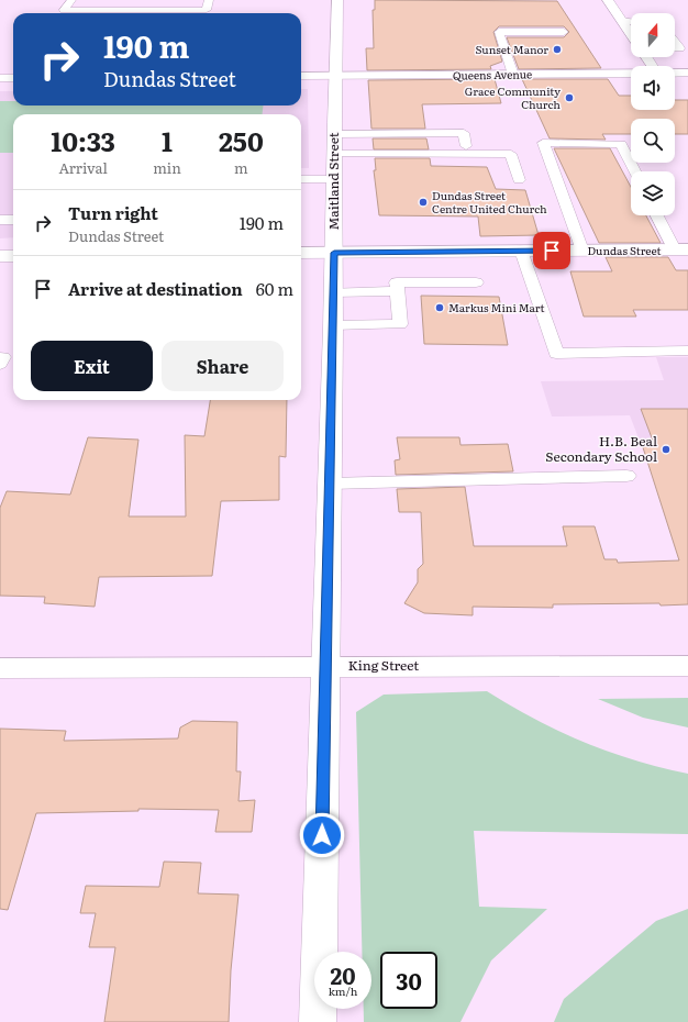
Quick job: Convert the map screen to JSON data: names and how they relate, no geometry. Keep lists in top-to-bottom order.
{
  "streets": {
    "street": [
      "Queens Avenue",
      "Maitland Street",
      "Dundas Street",
      "King Street"
    ]
  },
  "crossings": [
    ["Queens Avenue", "Maitland Street"],
    ["Maitland Street", "Dundas Street"],
    ["Maitland Street", "King Street"]
  ],
  "places": [
    "Sunset Manor",
    "Grace Community Church",
    "Dundas Street Centre United Church",
    "Markus Mini Mart",
    "H.B. Beal Secondary School"
  ],
  "north": "top",
  "page": {
    "turn": ["190 m", "Dundas Street"],
    "eta": [
      "10:33",
      "Arrival",
      "1",
      "min",
      "250",
      "m"
    ],
    "list": [
      {
        "name": "Turn right",
        "note": "Dundas Street",
        "value": "190 m"
      },
      {
        "name": "Arrive at destination",
        "value": "60 m"
      }
    ],
    "buttons": ["Exit", "Share"],
    "speed": "20 km/h",
    "limit": "30"
  }
}
